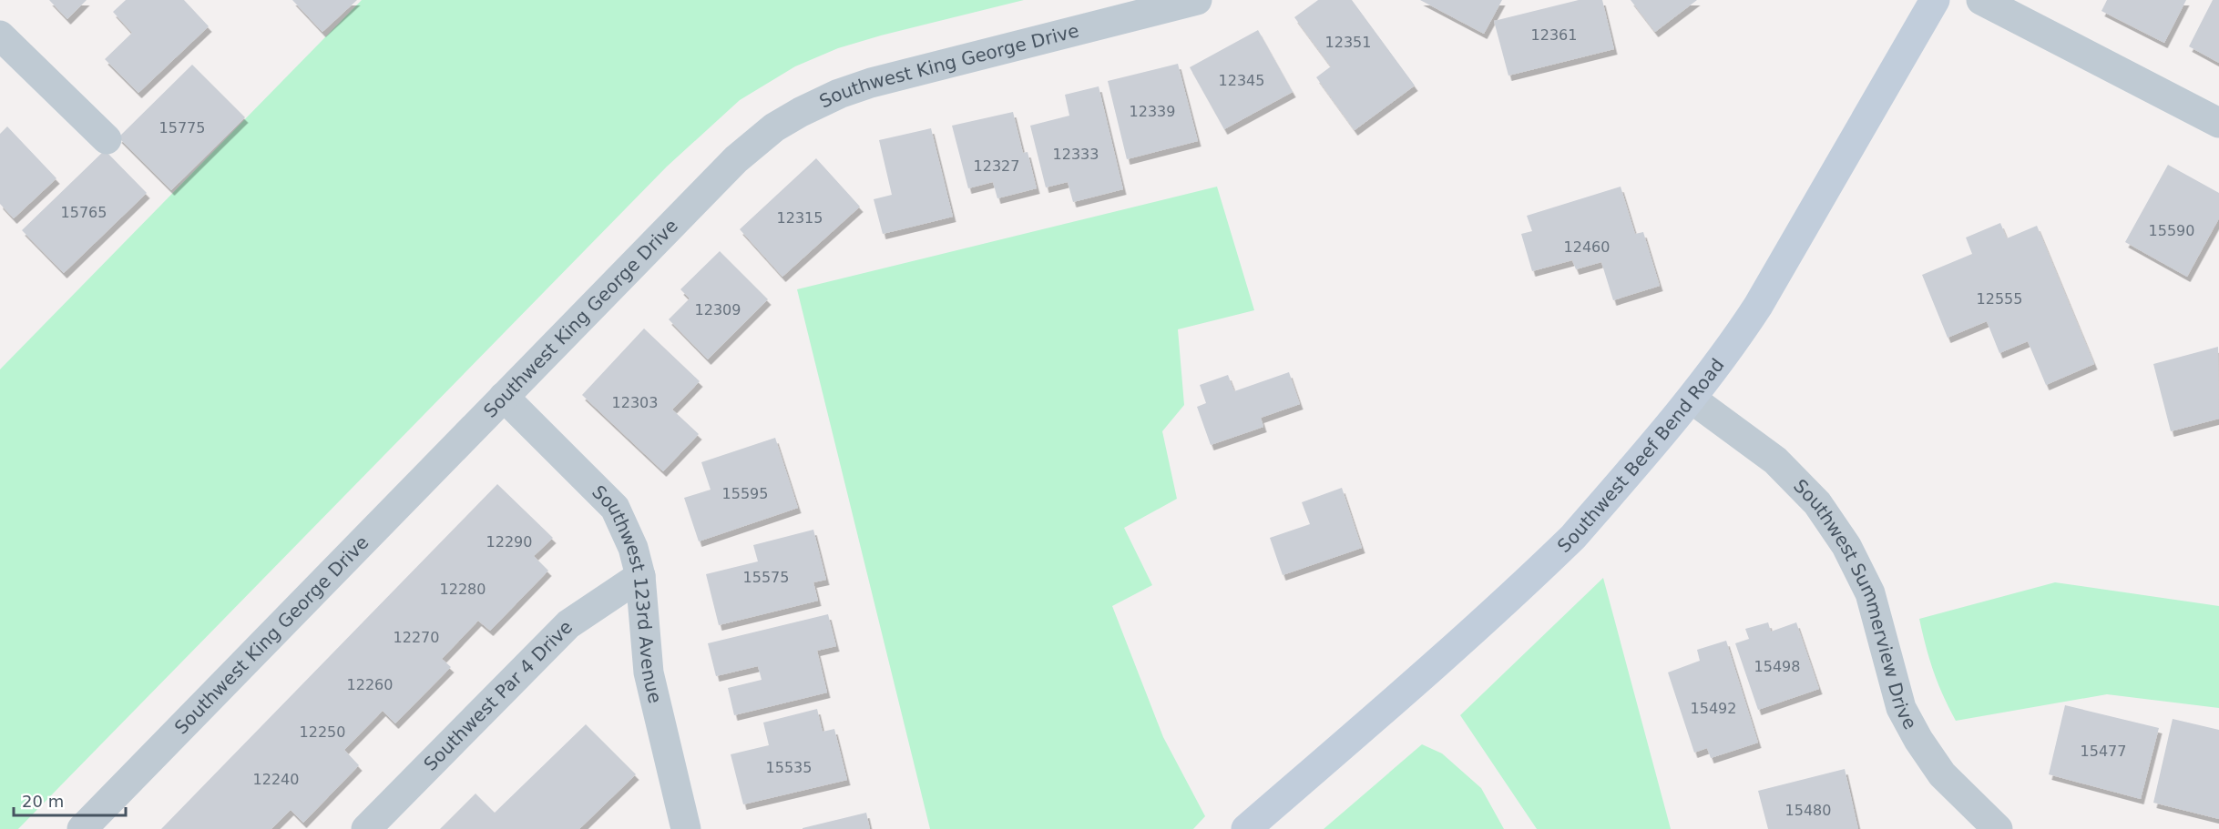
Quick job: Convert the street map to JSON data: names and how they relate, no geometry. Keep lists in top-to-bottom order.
{
  "streets": {
    "main road": ["Southwest Beef Bend Road"],
    "street": [
      "Southwest King George Drive",
      "Southwest 123rd Avenue",
      "Southwest Summerview Drive",
      "Southwest Par 4 Drive"
    ]
  },
  "crossings": [
    ["Southwest King George Drive", "Southwest 123rd Avenue"],
    ["Southwest Beef Bend Road", "Southwest Summerview Drive"],
    ["Southwest 123rd Avenue", "Southwest Par 4 Drive"]
  ],
  "house_numbers": [
    "12361",
    "12351",
    "12345",
    "12339",
    "15775",
    "12333",
    "12327",
    "15765",
    "12315",
    "15590",
    "12460",
    "12555",
    "12309",
    "12303",
    "15595",
    "12290",
    "15575",
    "12280",
    "12270",
    "15498",
    "12260",
    "15492",
    "12250",
    "15477",
    "15535",
    "12240",
    "15480"
  ],
  "scale_bar": "20 m"
}
